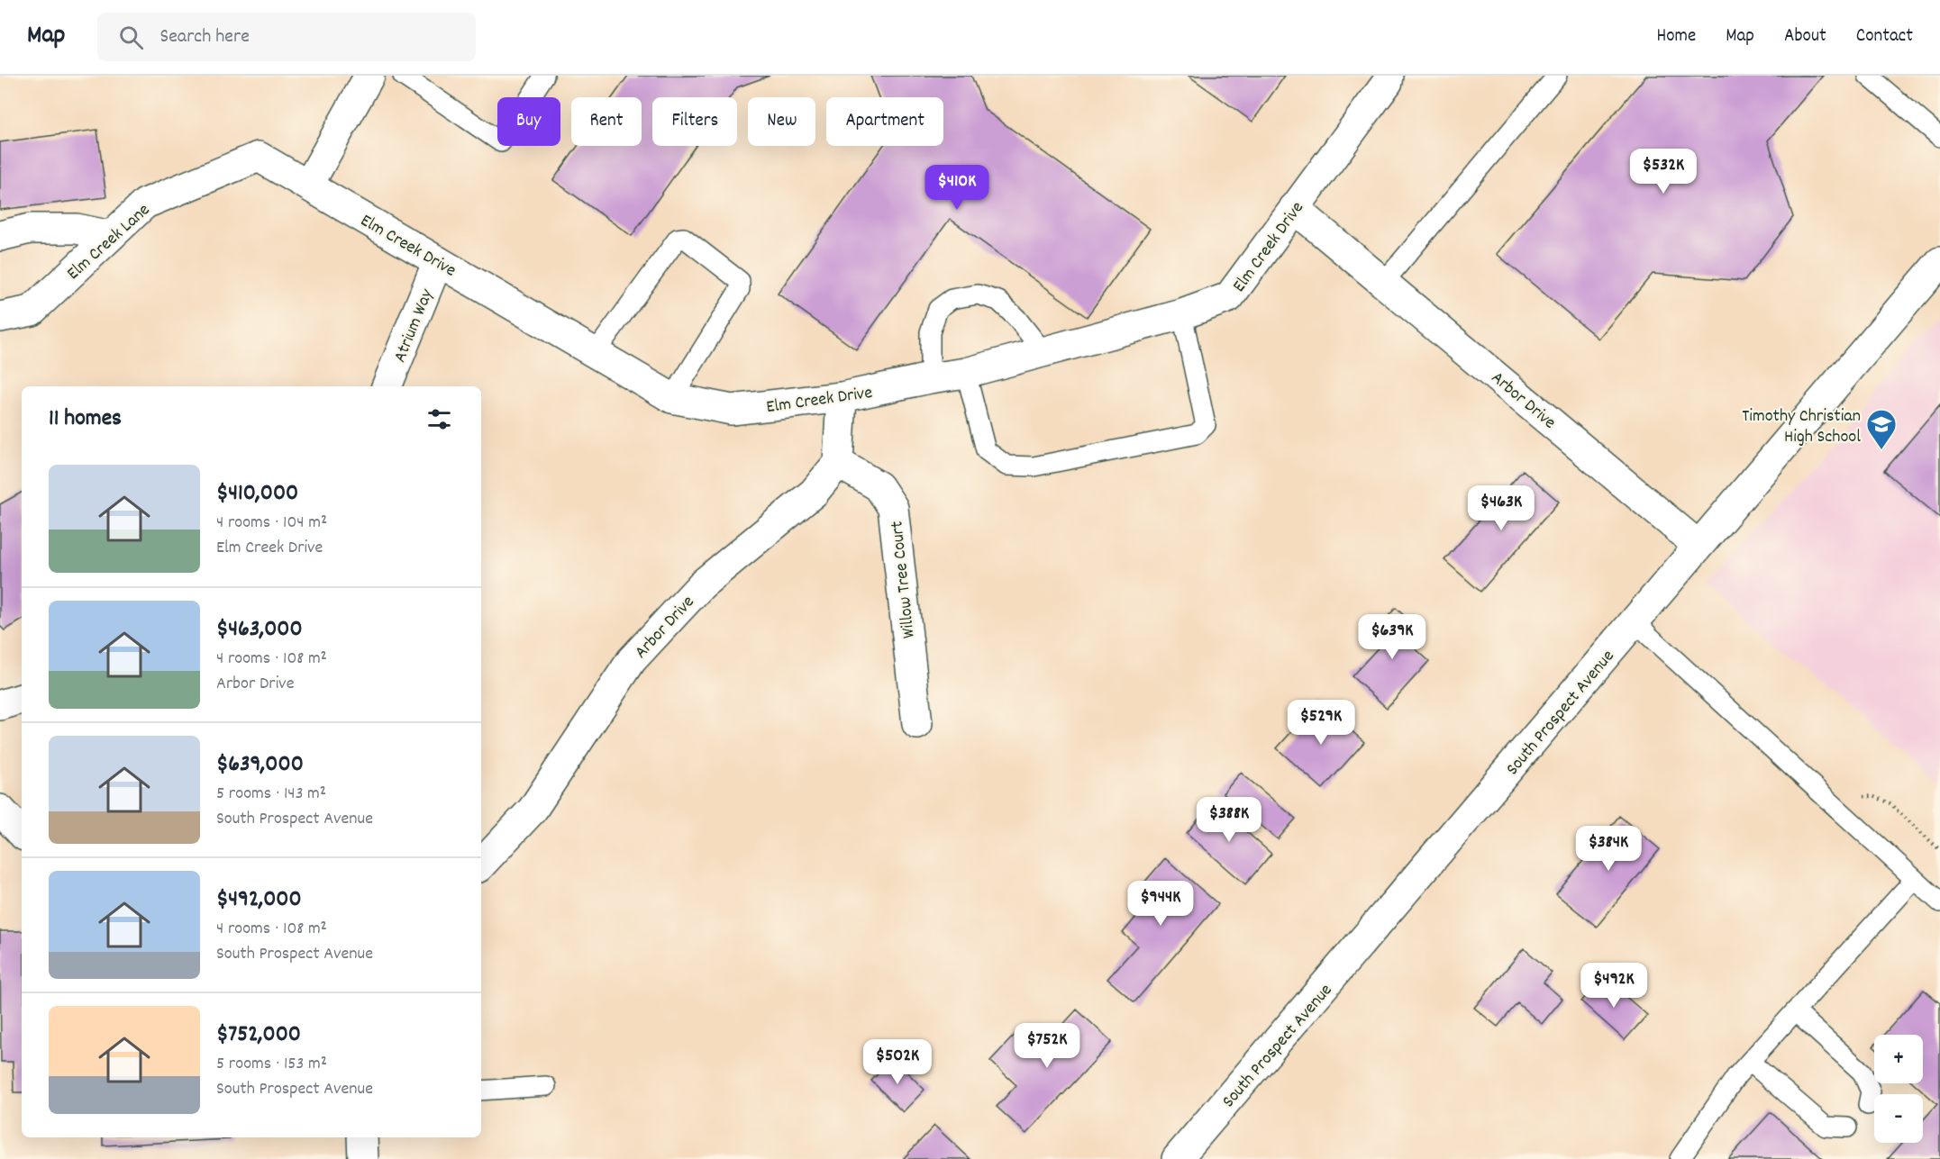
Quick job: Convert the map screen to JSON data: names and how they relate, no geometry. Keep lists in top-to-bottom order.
{
  "streets": {
    "street": [
      "Elm Creek Lane",
      "Elm Creek Drive",
      "Atrium Way",
      "Arbor Drive",
      "Willow Tree Court",
      "South Prospect Avenue"
    ]
  },
  "crossings": [
    ["Elm Creek Lane", "Elm Creek Drive"],
    ["Elm Creek Drive", "Atrium Way"],
    ["Elm Creek Drive", "Arbor Drive"],
    ["Arbor Drive", "Willow Tree Court"],
    ["Arbor Drive", "South Prospect Avenue"]
  ],
  "places": {
    "school or university": ["Timothy Christian High School"]
  },
  "page": {
    "header": "Map",
    "search": "Search here",
    "nav": [
      "Home",
      "Map",
      "About",
      "Contact"
    ],
    "chip": [
      "Buy",
      "Rent",
      "Filters",
      "New",
      "Apartment"
    ],
    "price": [
      "$532K",
      "$410K",
      "$463K",
      "$639K",
      "$529K",
      "$388K",
      "$384K",
      "$944K",
      "$492K",
      "$752K",
      "$502K"
    ],
    "heading": "11 homes",
    "list": [
      {
        "name": "$410,000",
        "note": "4 rooms · 104 m² · Elm Creek Drive"
      },
      {
        "name": "$463,000",
        "note": "4 rooms · 108 m² · Arbor Drive"
      },
      {
        "name": "$639,000",
        "note": "5 rooms · 143 m² · South Prospect Avenue"
      },
      {
        "name": "$492,000",
        "note": "4 rooms · 108 m² · South Prospect Avenue"
      },
      {
        "name": "$752,000",
        "note": "5 rooms · 153 m² · South Prospect Avenue"
      }
    ],
    "map_buttons": ["+", "−"]
  }
}
